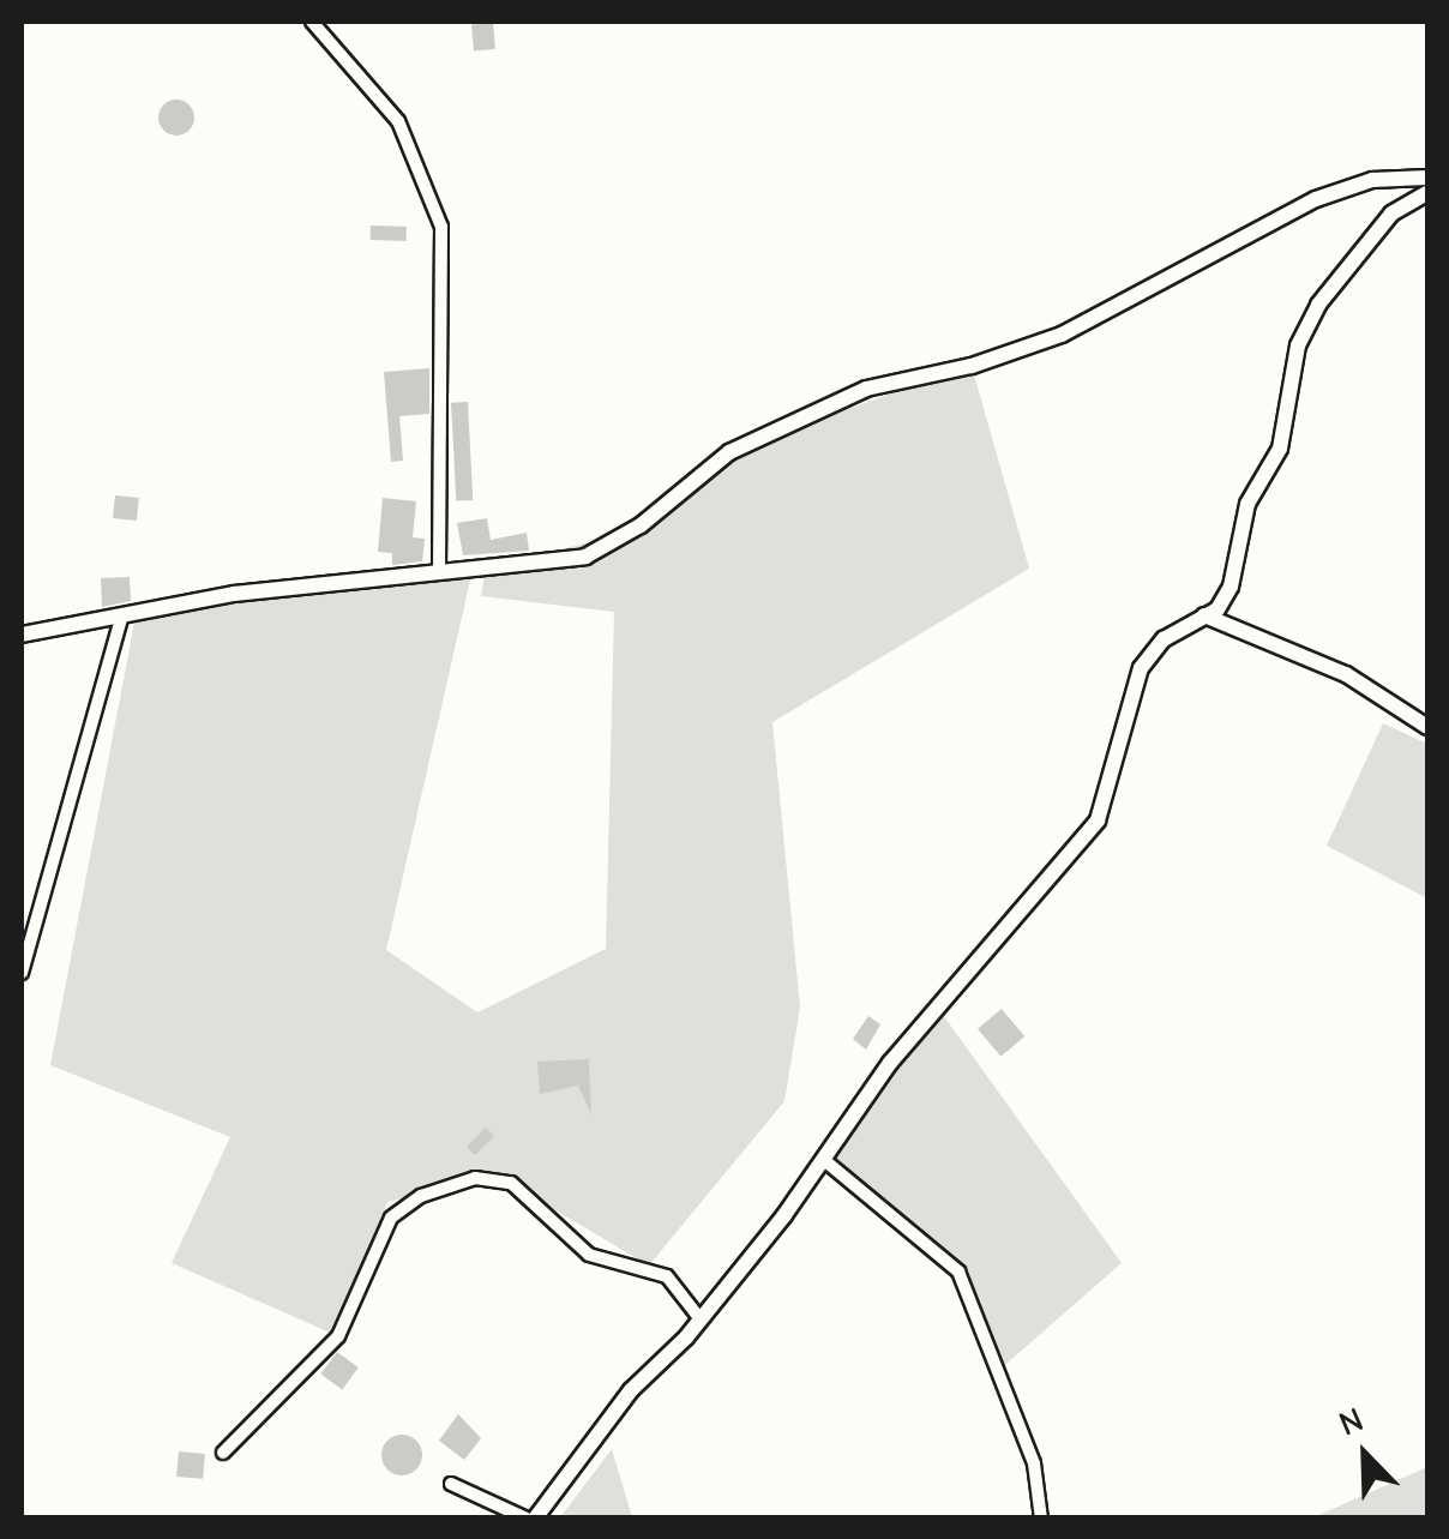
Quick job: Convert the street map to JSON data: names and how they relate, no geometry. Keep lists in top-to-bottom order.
{
  "north": "top left"
}
